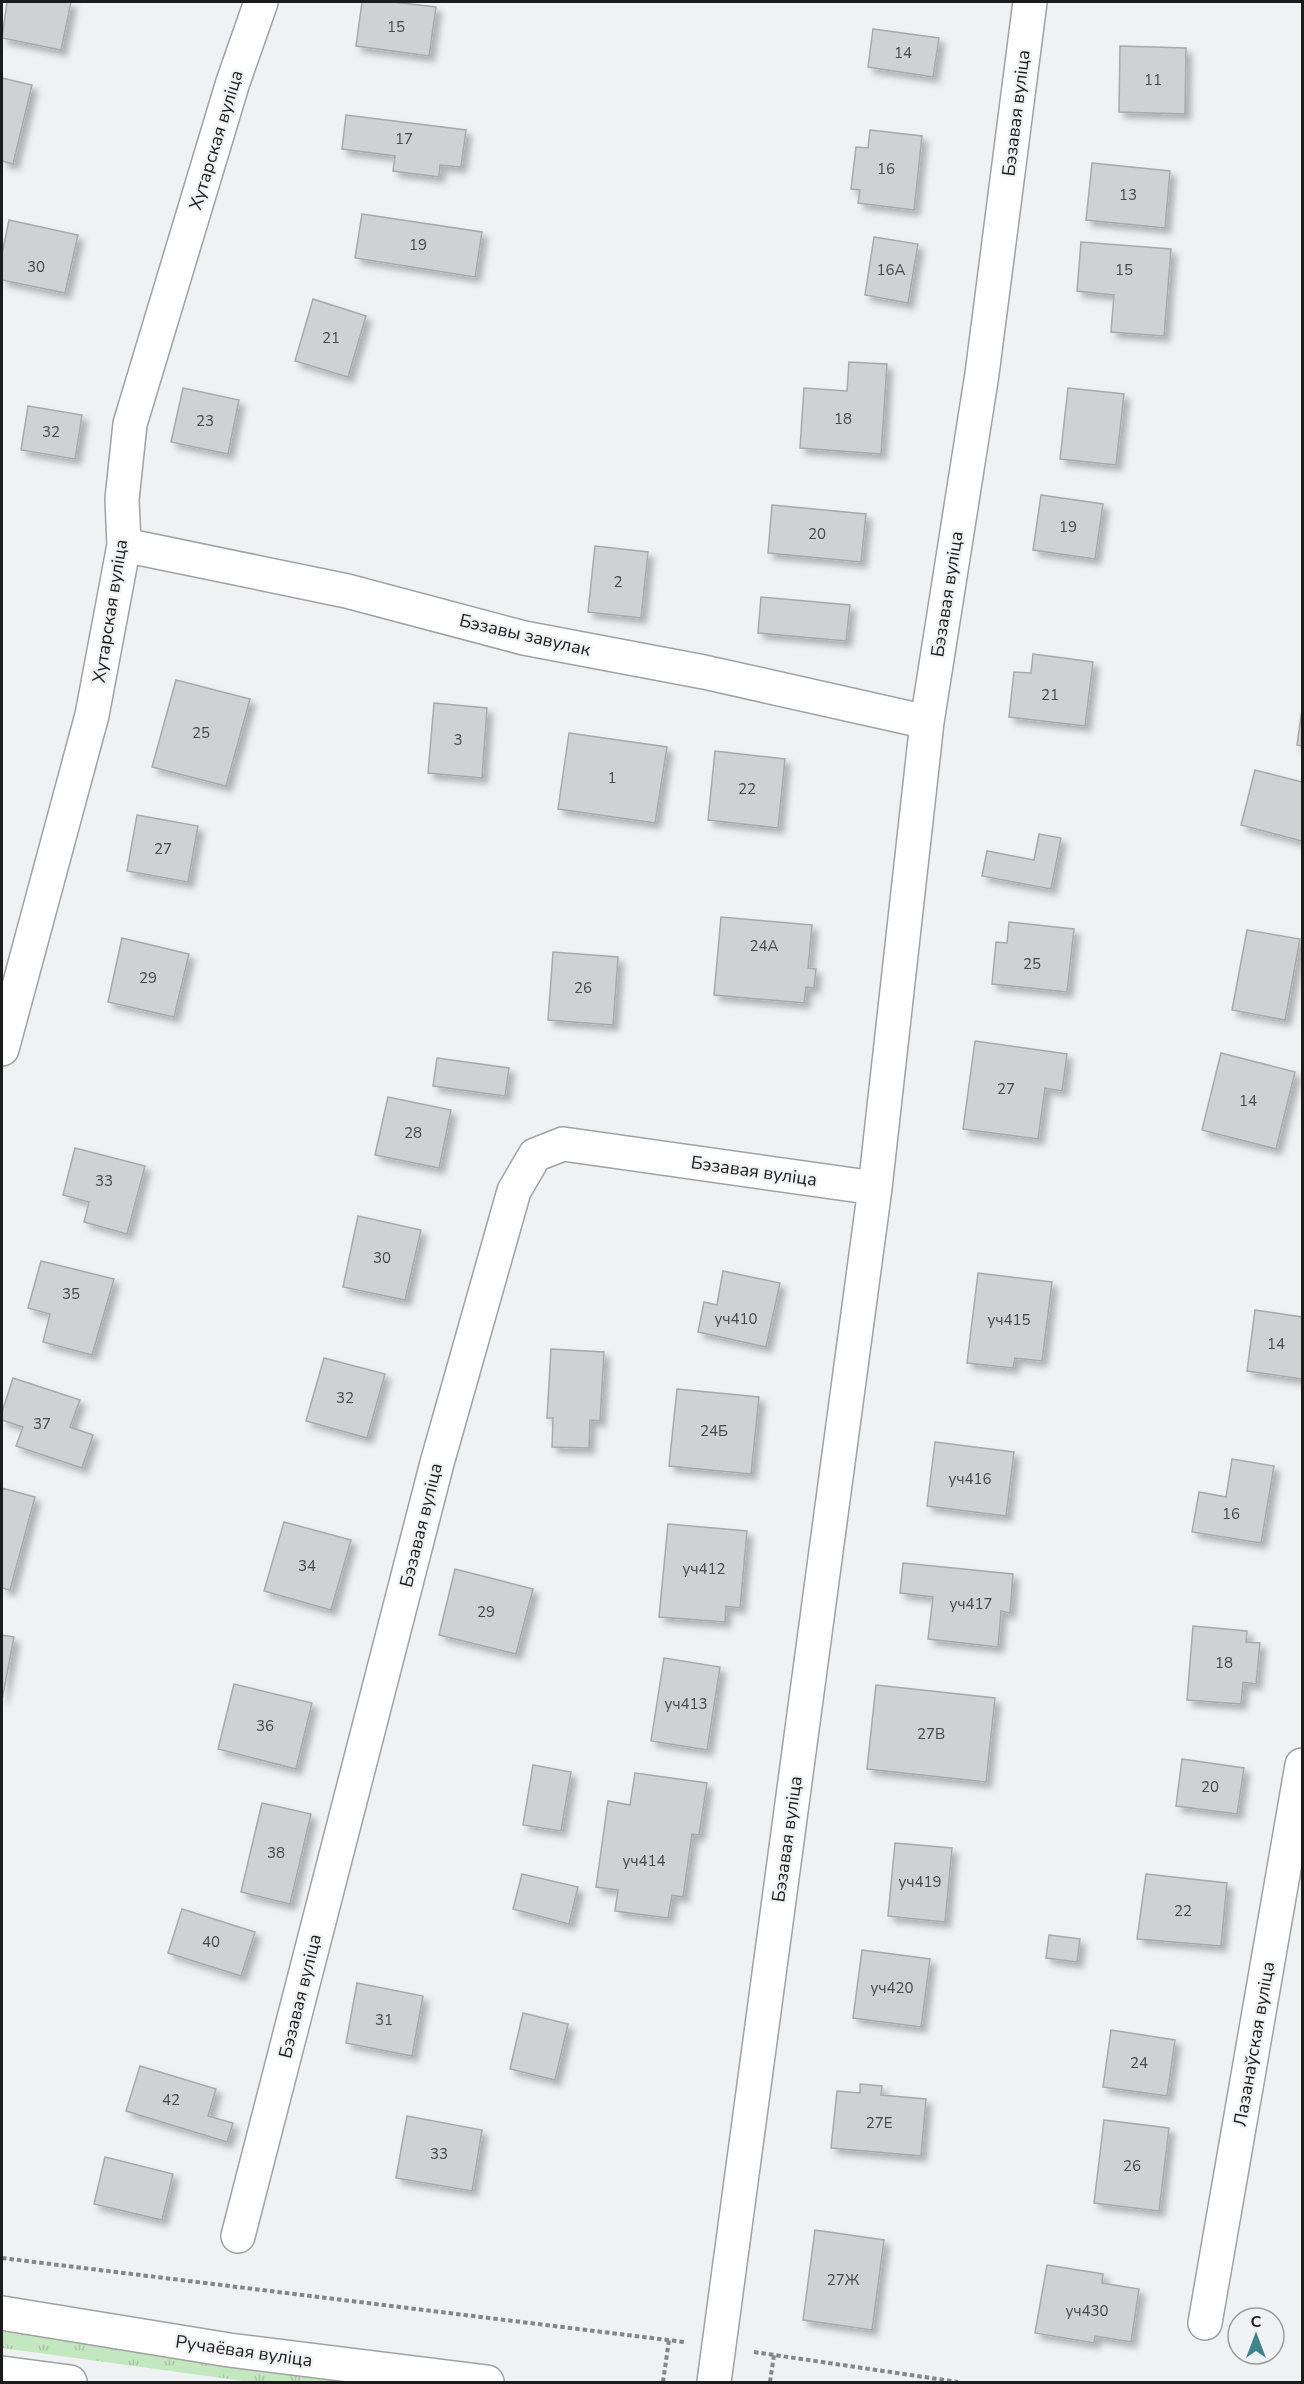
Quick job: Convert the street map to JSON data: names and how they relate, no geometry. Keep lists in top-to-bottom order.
{
  "streets": {
    "street": [
      "Бэзавая вуліца",
      "Хутарская вуліца",
      "Бэзавы завулак",
      "Лазанаўская вуліца",
      "Ручаёвая вуліца"
    ]
  },
  "crossings": [
    ["Бэзавая вуліца", "Бэзавы завулак"],
    ["Хутарская вуліца", "Бэзавы завулак"]
  ],
  "house_numbers": [
    "15",
    "14",
    "11",
    "17",
    "16",
    "13",
    "19",
    "30",
    "16А",
    "15",
    "21",
    "18",
    "23",
    "32",
    "19",
    "20",
    "2",
    "21",
    "25",
    "3",
    "1",
    "22",
    "27",
    "24А",
    "25",
    "29",
    "26",
    "27",
    "14",
    "28",
    "33",
    "30",
    "35",
    "уч410",
    "уч415",
    "14",
    "32",
    "37",
    "24Б",
    "уч416",
    "16",
    "34",
    "уч412",
    "уч417",
    "29",
    "18",
    "уч413",
    "36",
    "27В",
    "20",
    "38",
    "уч414",
    "уч419",
    "22",
    "40",
    "уч420",
    "31",
    "24",
    "42",
    "27Е",
    "33",
    "26",
    "27Ж",
    "уч430"
  ],
  "north": "top"
}
